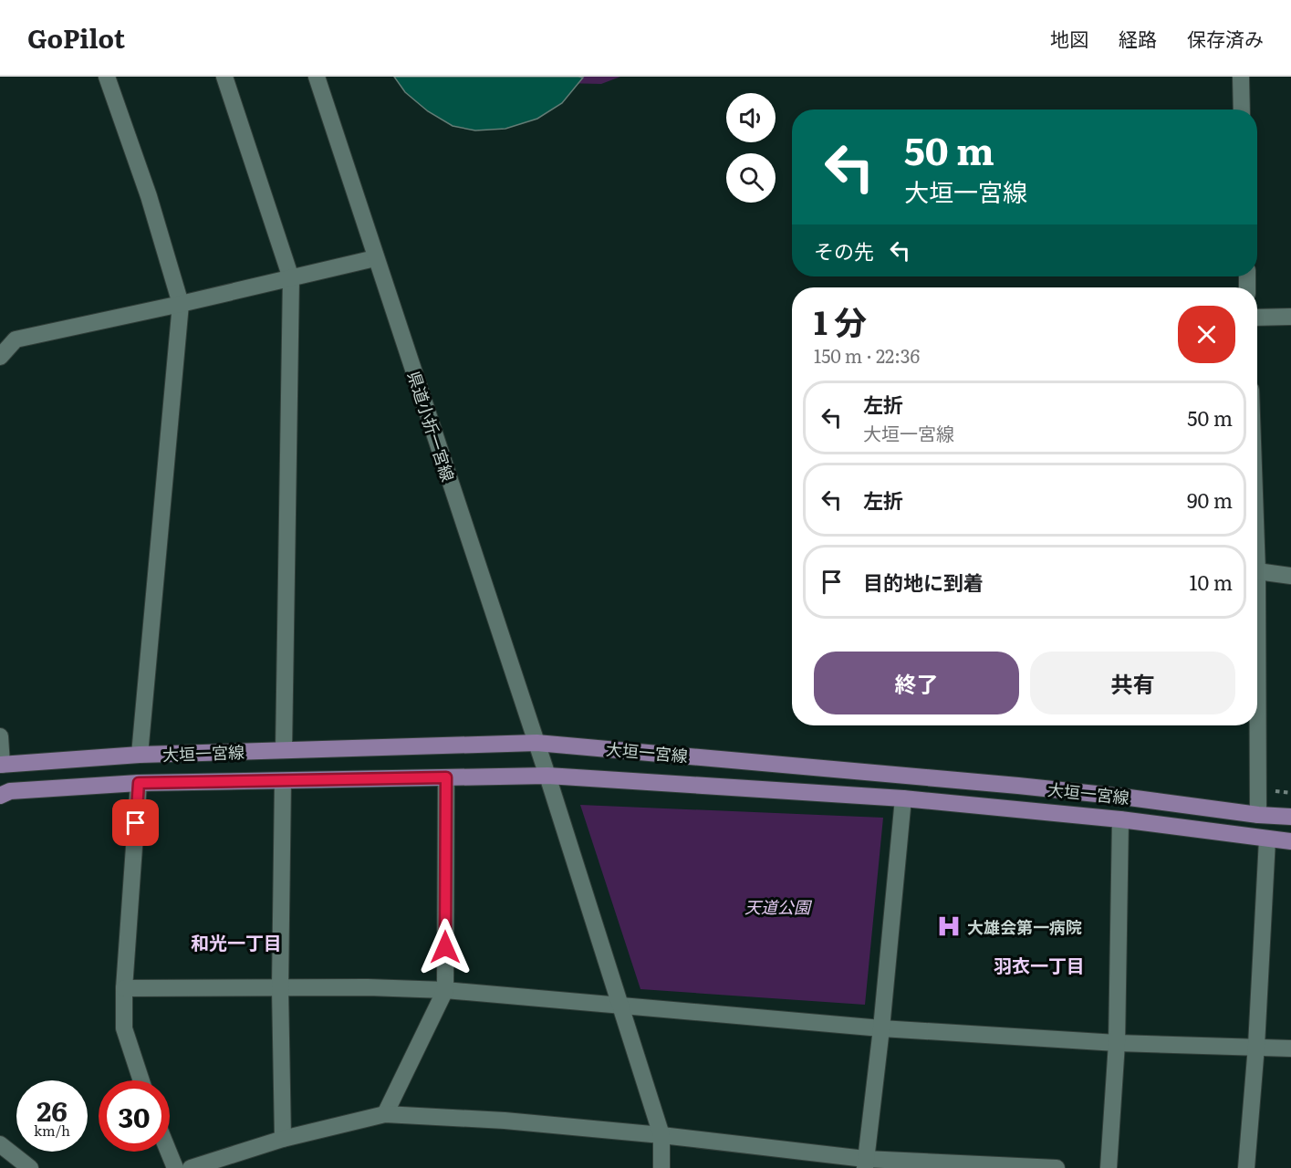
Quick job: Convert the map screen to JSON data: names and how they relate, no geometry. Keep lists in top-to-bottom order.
{
  "streets": {
    "main road": ["大垣一宮線"],
    "street": ["県道小折一宮線"]
  },
  "crossings": [
    ["県道小折一宮線", "大垣一宮線"]
  ],
  "districts": ["和光一丁目", "羽衣一丁目"],
  "parks": ["天道公園"],
  "places": {
    "hospital": ["大雄会第一病院"]
  },
  "page": {
    "header": "GoPilot",
    "nav": ["地図", "経路", "保存済み"],
    "turn": ["50 m", "大垣一宮線"],
    "then": "その先",
    "heading": ["1 分", "150 m · 22:36"],
    "list": [
      {
        "name": "左折",
        "note": "大垣一宮線",
        "value": "50 m"
      },
      {
        "name": "左折",
        "value": "90 m"
      },
      {
        "name": "目的地に到着",
        "value": "10 m"
      }
    ],
    "buttons": ["終了", "共有"],
    "speed": "26 km/h",
    "limit": "30"
  }
}
